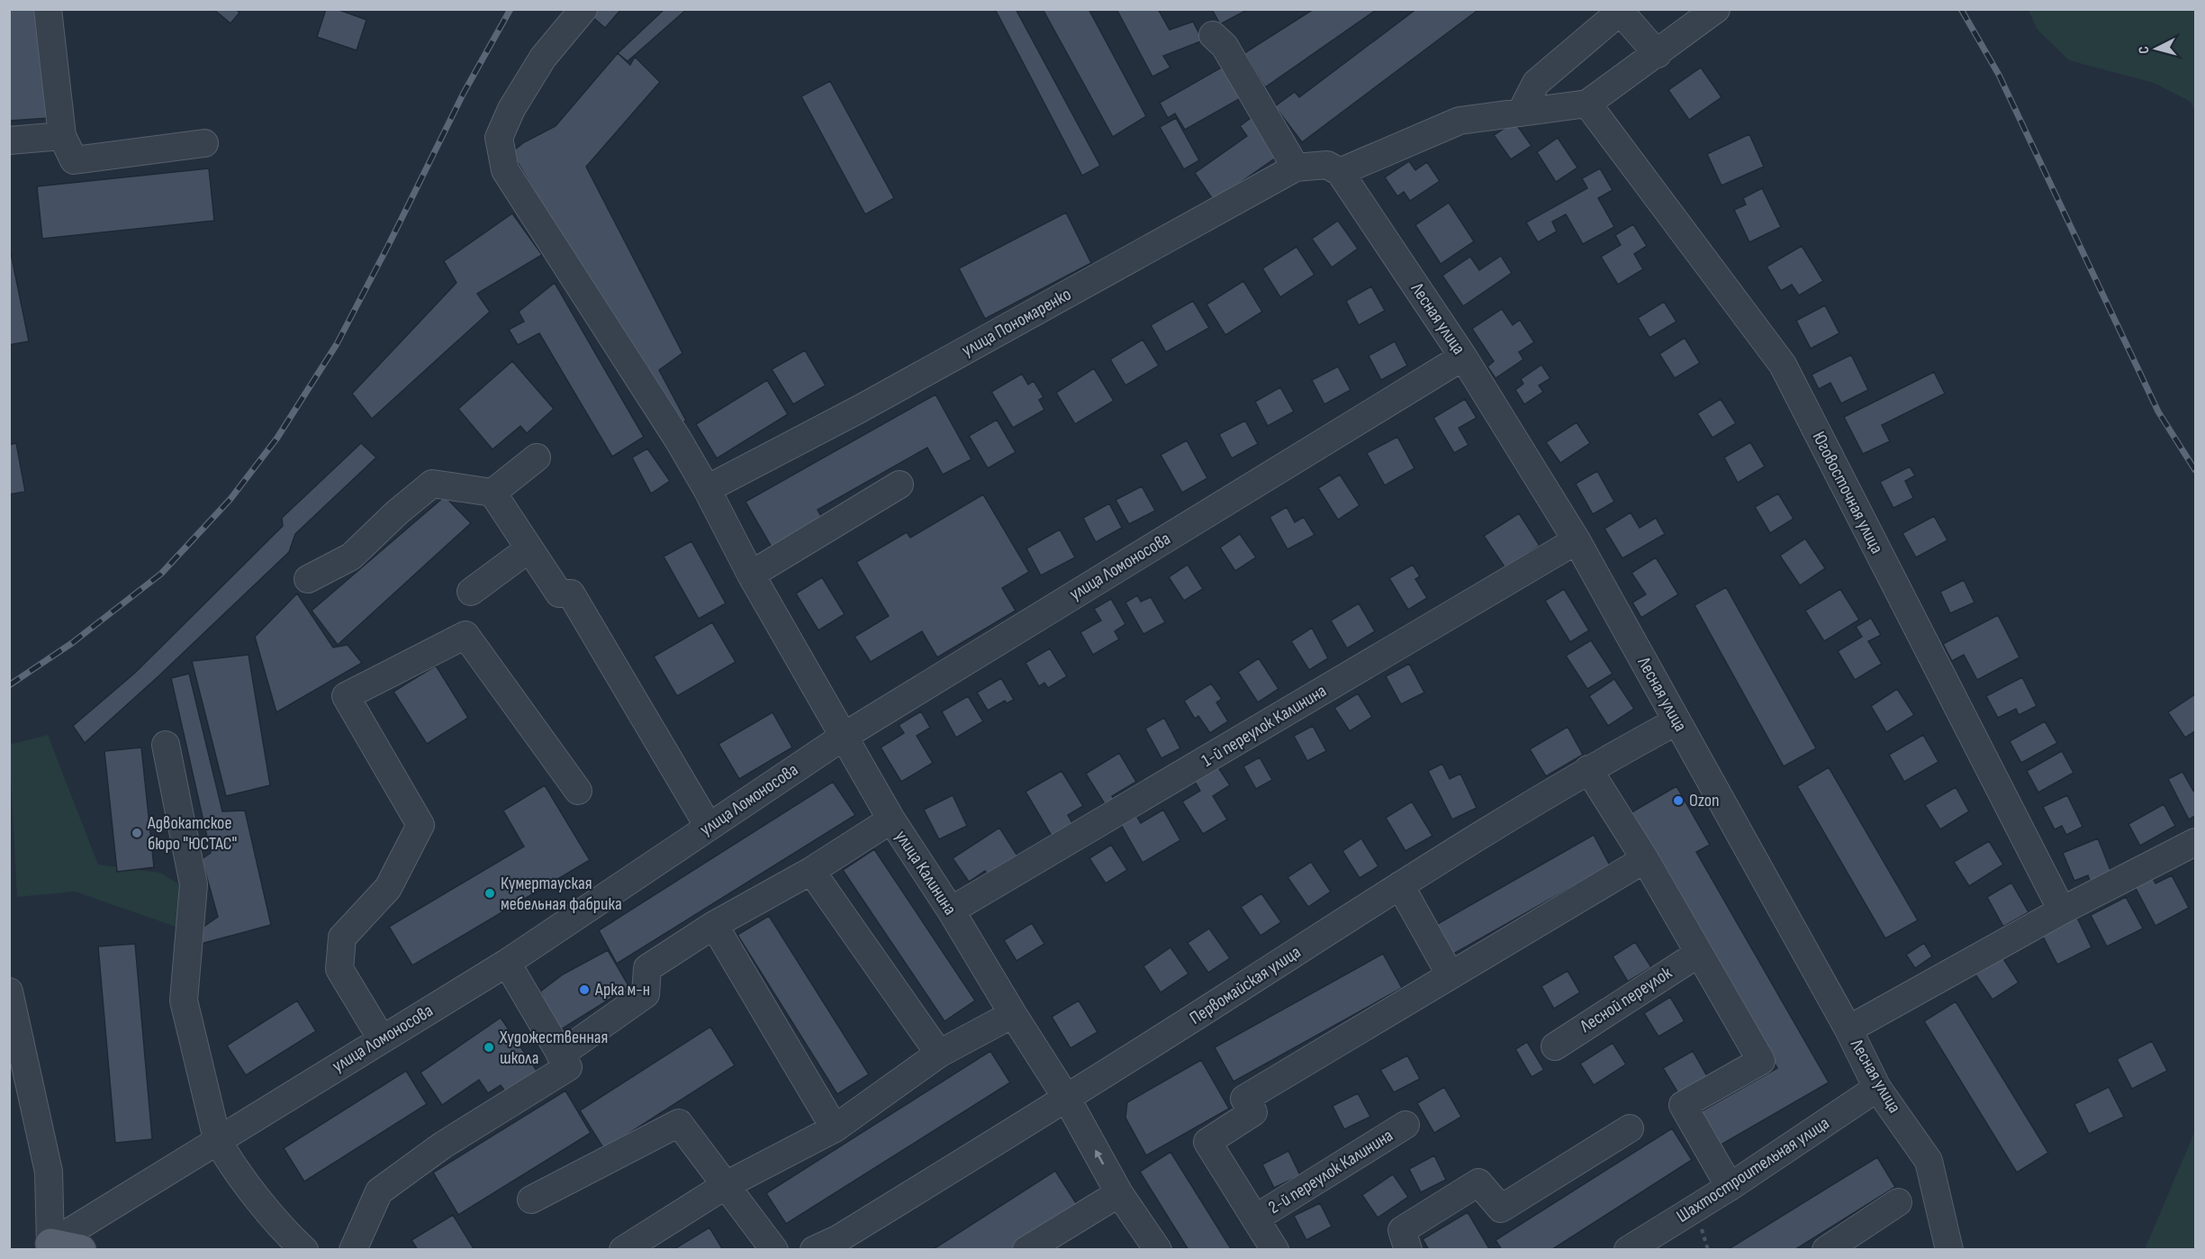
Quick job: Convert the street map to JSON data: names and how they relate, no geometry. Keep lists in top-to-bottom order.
{
  "streets": {
    "street": [
      "Лесная улица",
      "улица Пономаренко",
      "Юговосточная улица",
      "улица Ломоносова",
      "1-й переулок Калинина",
      "улица Калинина",
      "Первомайская улица",
      "Лесной переулок",
      "Шахтостроительная улица",
      "2-й переулок Калинина"
    ]
  },
  "crossings": [
    ["Лесная улица", "улица Пономаренко"],
    ["Лесная улица", "улица Ломоносова"],
    ["Лесная улица", "1-й переулок Калинина"],
    ["Лесная улица", "Первомайская улица"],
    ["Лесная улица", "Шахтостроительная улица"],
    ["улица Пономаренко", "Юговосточная улица"],
    ["улица Пономаренко", "улица Калинина"],
    ["улица Ломоносова", "улица Калинина"],
    ["1-й переулок Калинина", "улица Калинина"],
    ["улица Калинина", "Первомайская улица"]
  ],
  "places": [
    "Ozon",
    "Адвокатское бюро \"ЮСТАС\"",
    "Кумертауская мебельная фабрика",
    "Арка м-н",
    "Художественная школа"
  ],
  "north": "left"
}
